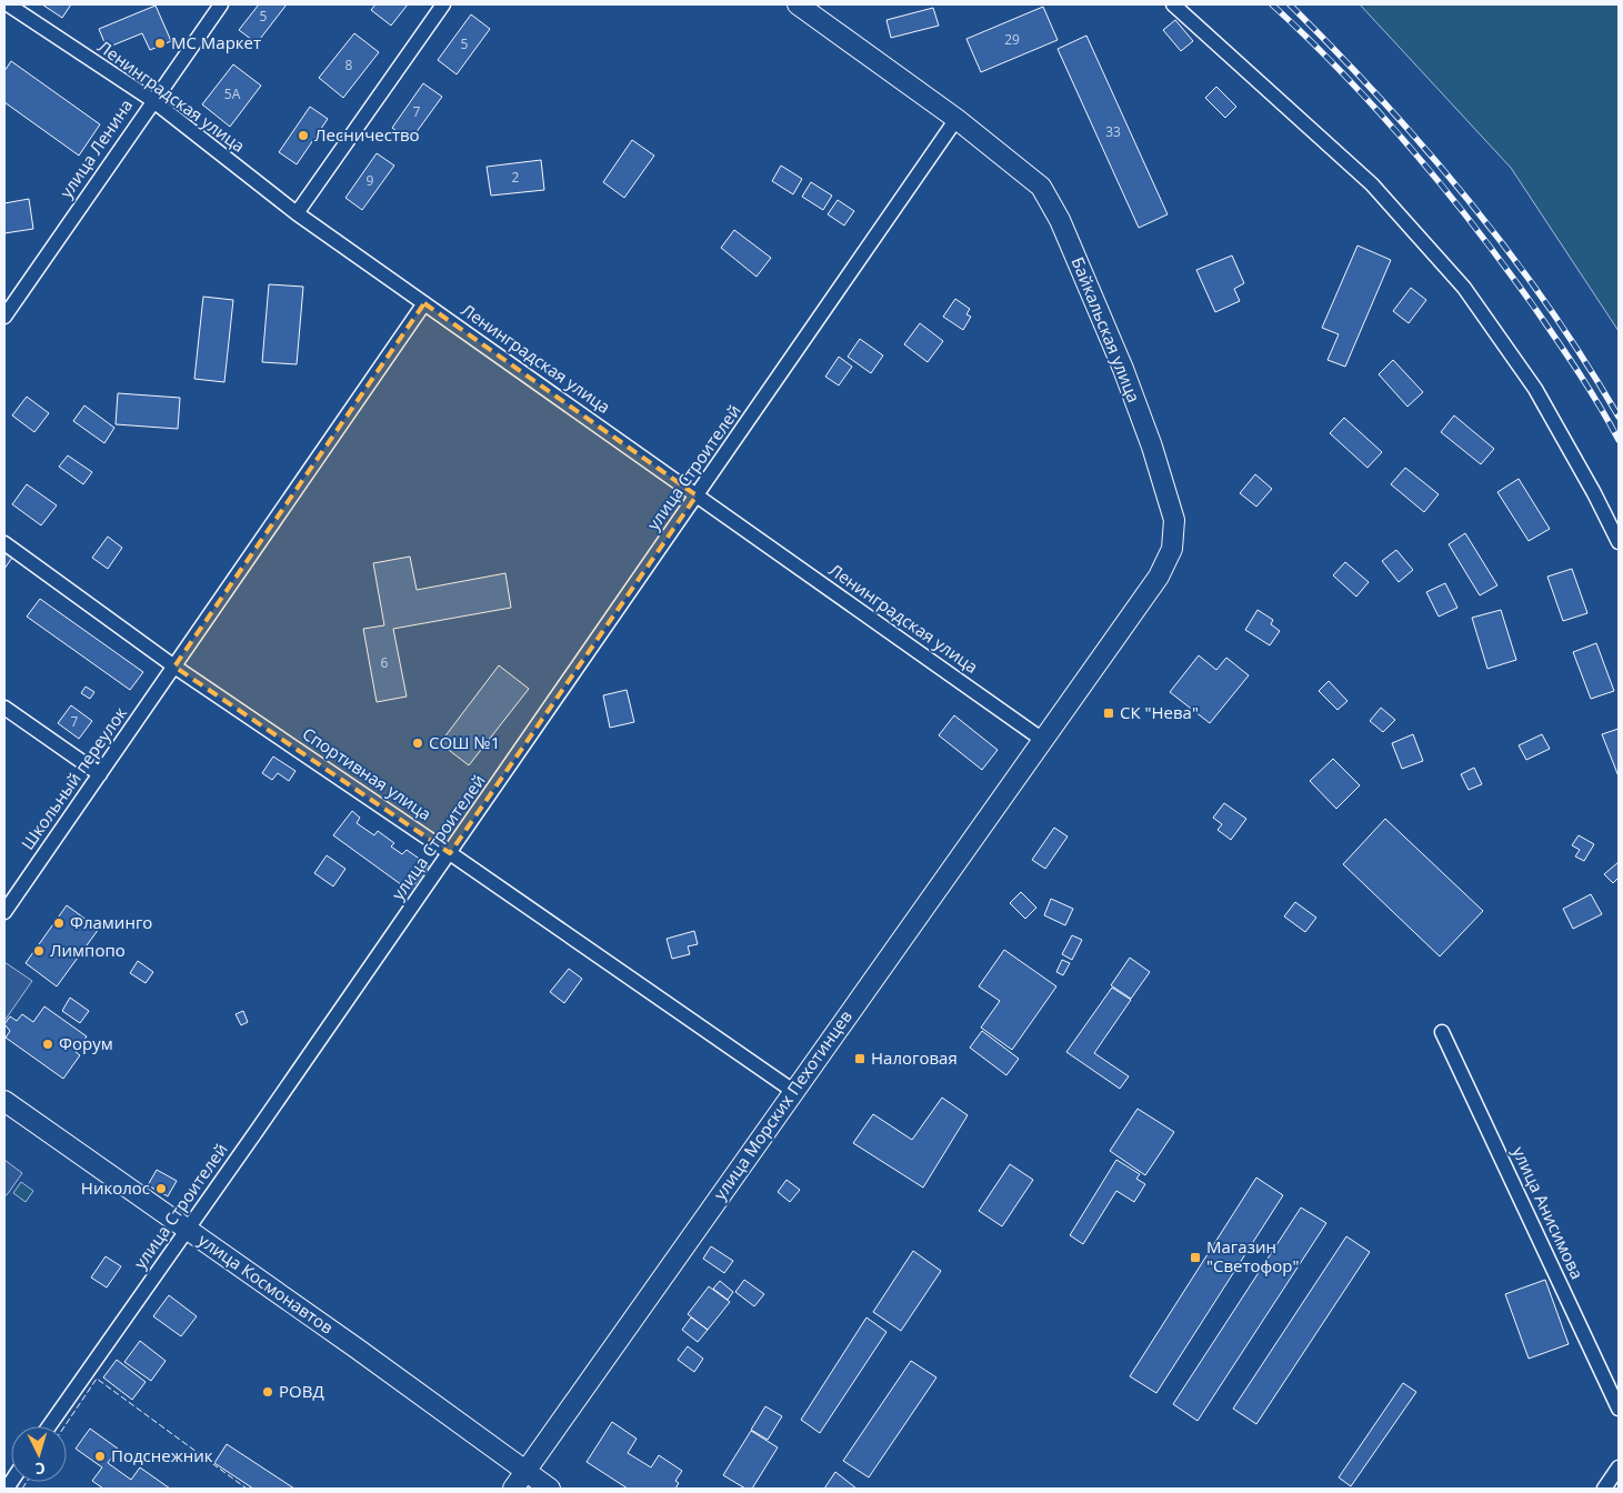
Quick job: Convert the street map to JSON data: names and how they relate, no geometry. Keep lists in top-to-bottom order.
{
  "streets": {
    "street": [
      "Ленинградская улица",
      "улица Ленина",
      "Байкальская улица",
      "улица Строителей",
      "Спортивная улица",
      "Школьный переулок",
      "улица Морских Пехотинцев",
      "улица Анисимова",
      "улица Космонавтов"
    ]
  },
  "crossings": [
    ["Ленинградская улица", "улица Ленина"],
    ["Ленинградская улица", "Байкальская улица"],
    ["Ленинградская улица", "улица Строителей"],
    ["Ленинградская улица", "Школьный переулок"],
    ["Ленинградская улица", "улица Морских Пехотинцев"],
    ["Байкальская улица", "улица Строителей"],
    ["Байкальская улица", "улица Морских Пехотинцев"],
    ["улица Строителей", "Спортивная улица"],
    ["улица Строителей", "улица Космонавтов"],
    ["Спортивная улица", "Школьный переулок"],
    ["Спортивная улица", "улица Морских Пехотинцев"],
    ["улица Морских Пехотинцев", "улица Космонавтов"]
  ],
  "places": {
    "other": [
      "МС Маркет",
      "Лесничество",
      "СОШ №1",
      "Фламинго",
      "Лимпопо",
      "Форум",
      "Николос",
      "РОВД",
      "Подснежник"
    ],
    "transit": ["СК \"Нева\"", "Налоговая", "Магазин \"Светофор\""]
  },
  "house_numbers": [
    "5",
    "29",
    "5",
    "8",
    "5А",
    "7",
    "33",
    "2",
    "9",
    "6",
    "7"
  ],
  "north": "bottom"
}
